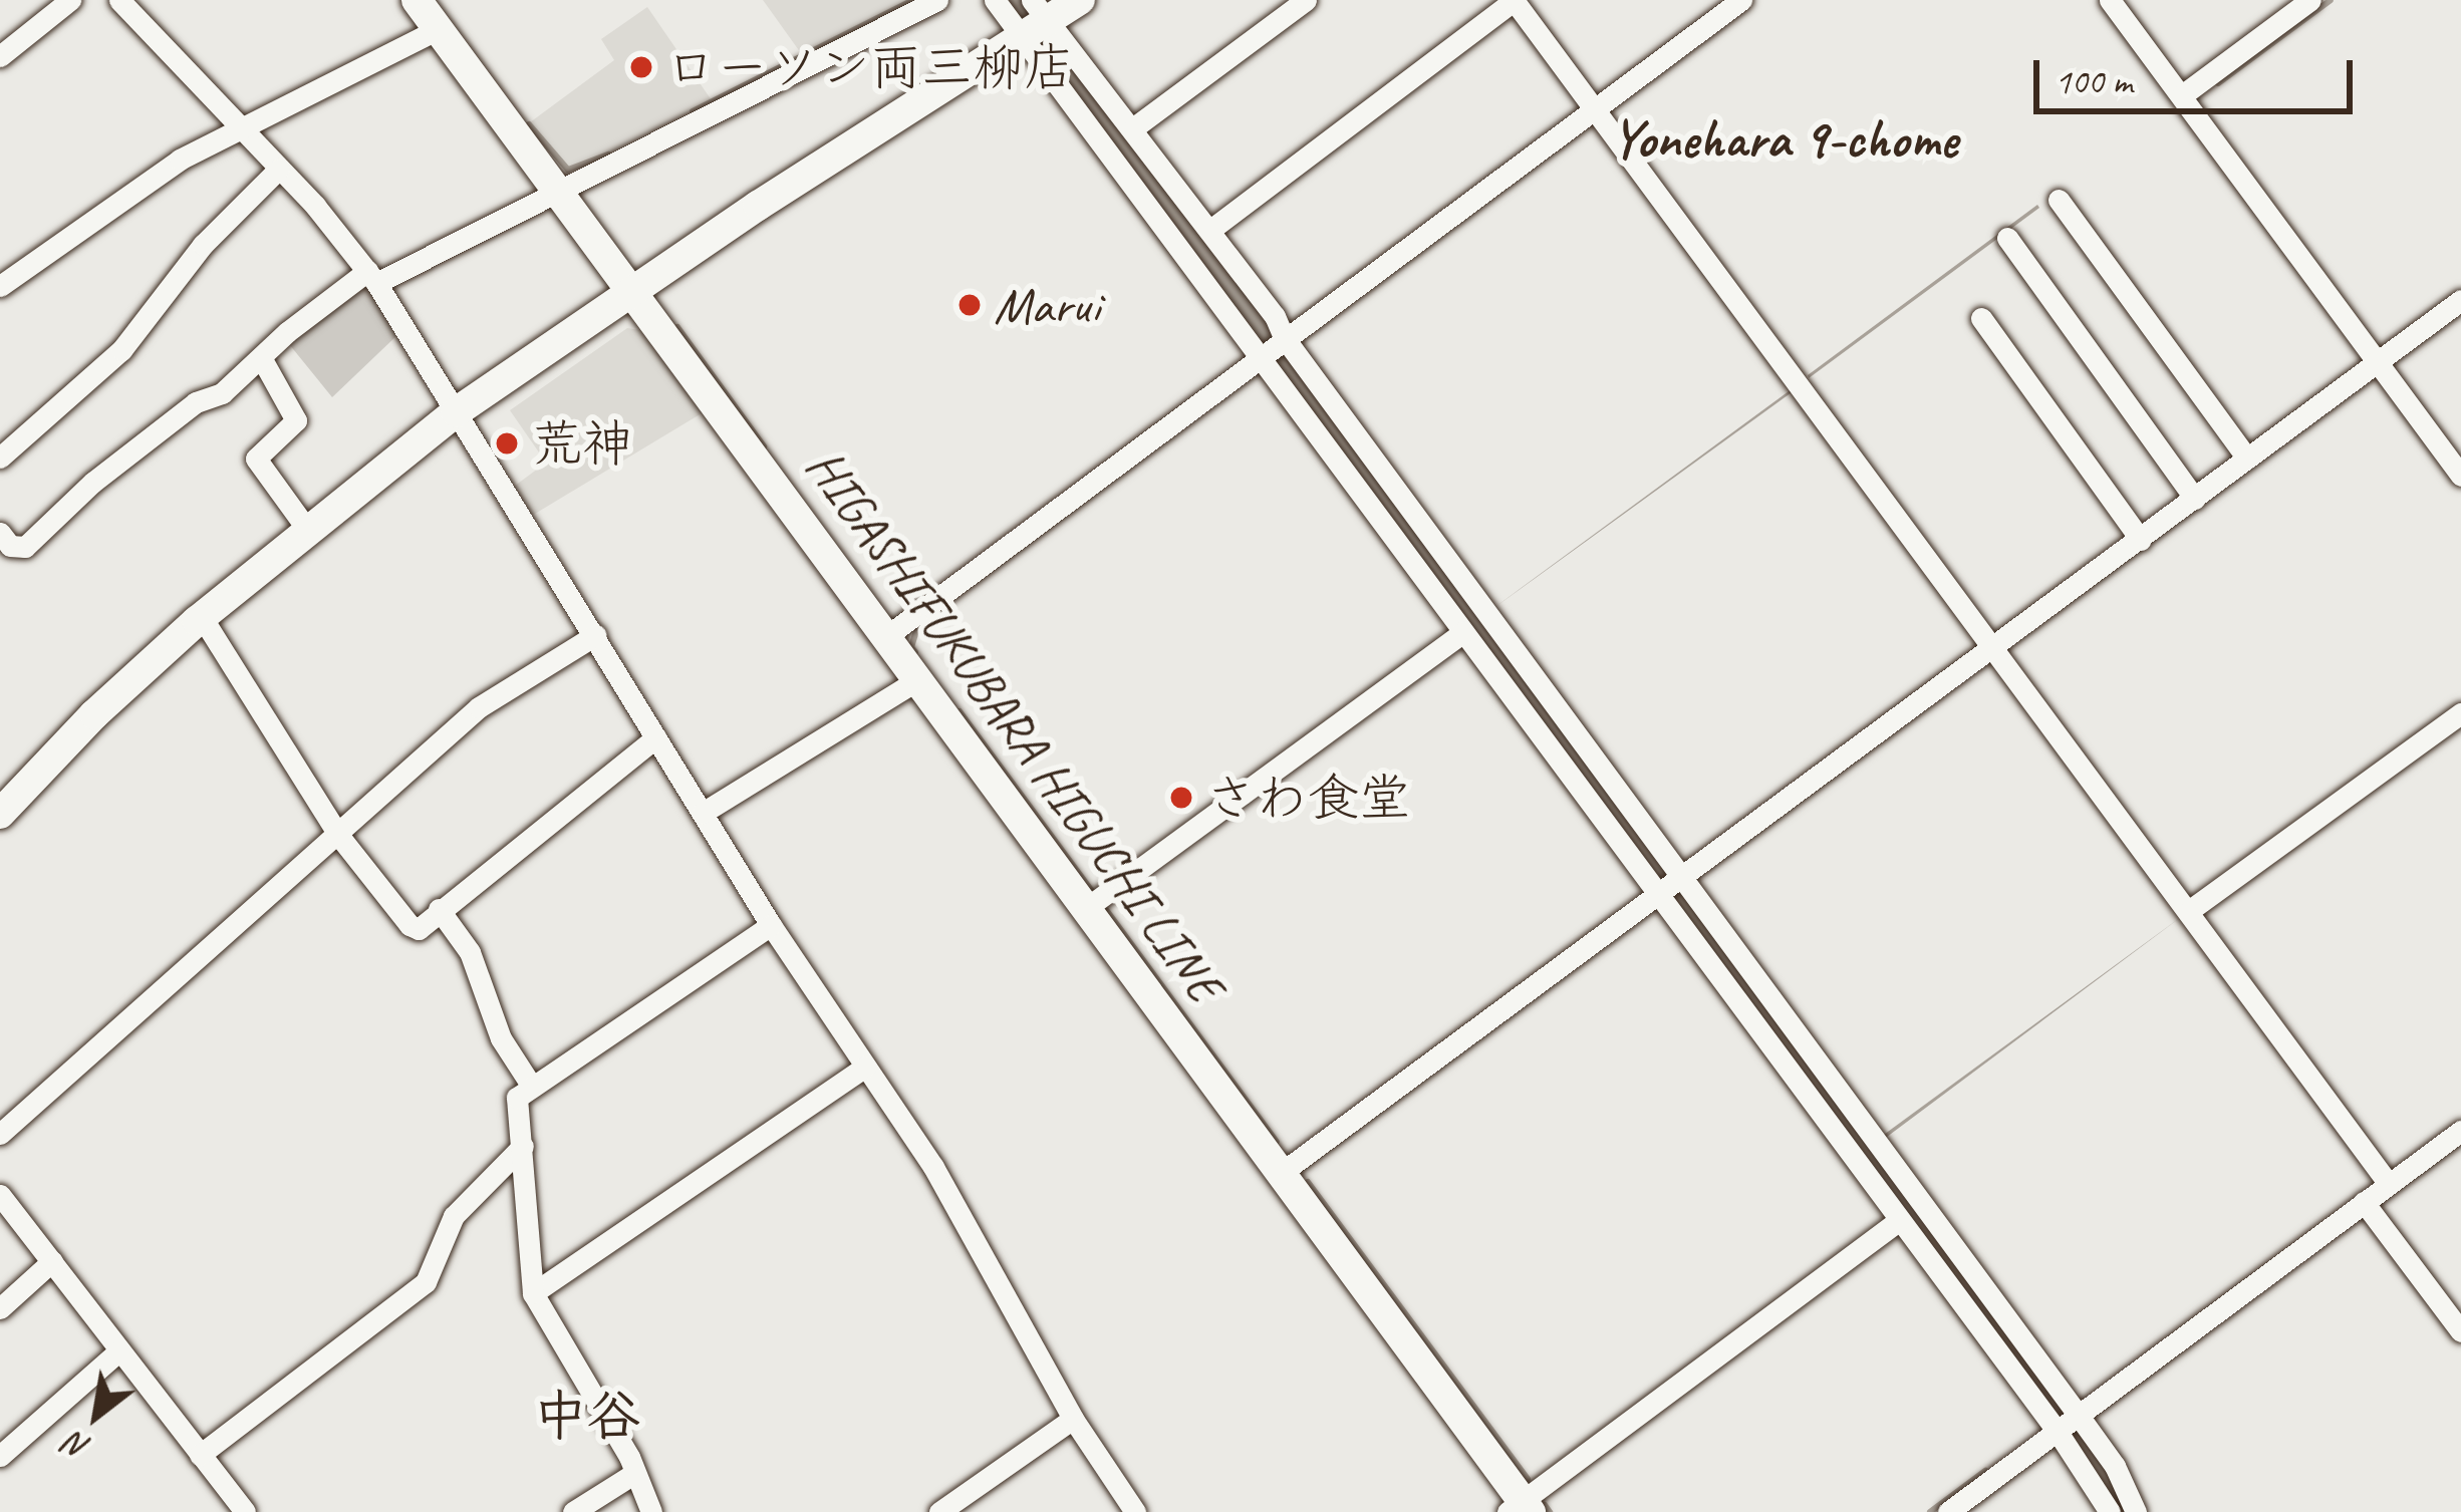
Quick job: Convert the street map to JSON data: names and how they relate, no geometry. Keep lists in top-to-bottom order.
{
  "streets": {
    "main road": ["HIGASHIFUKUBARA HIGUCHI LINE"]
  },
  "districts": ["Yonehara 9-chome", "中谷"],
  "places": [
    "ローソン両三柳店",
    "Marui",
    "荒神",
    "さわ食堂"
  ],
  "scale_bar": "100 m",
  "north": "bottom left"
}
